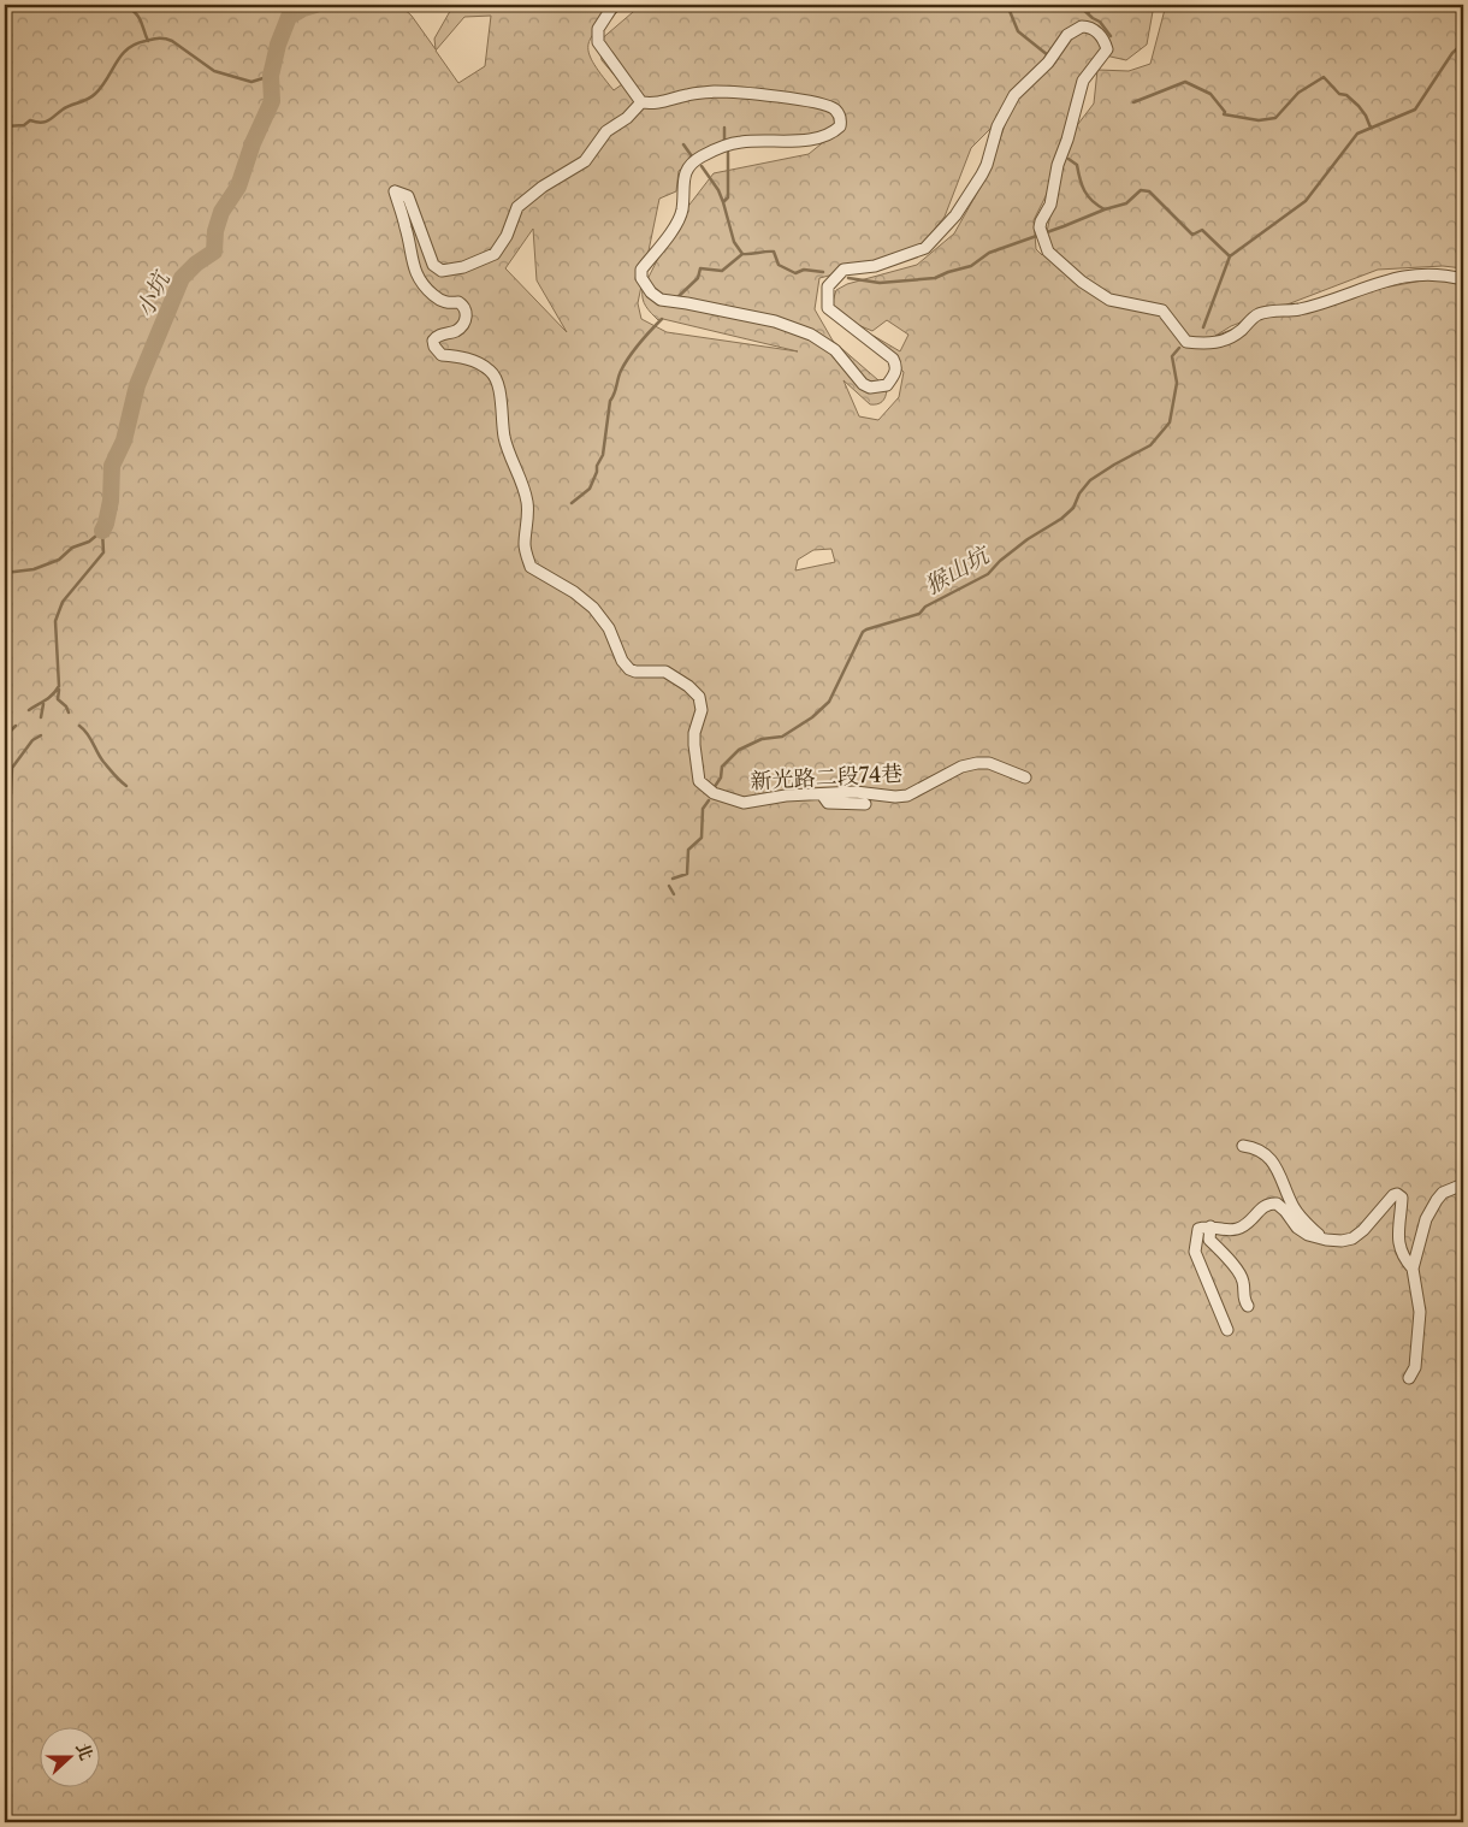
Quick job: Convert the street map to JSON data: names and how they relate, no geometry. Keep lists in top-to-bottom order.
{
  "streets": {
    "street": ["新光路二段74巷"]
  },
  "water": ["小坑", "猴山坑"],
  "north": "right"
}
